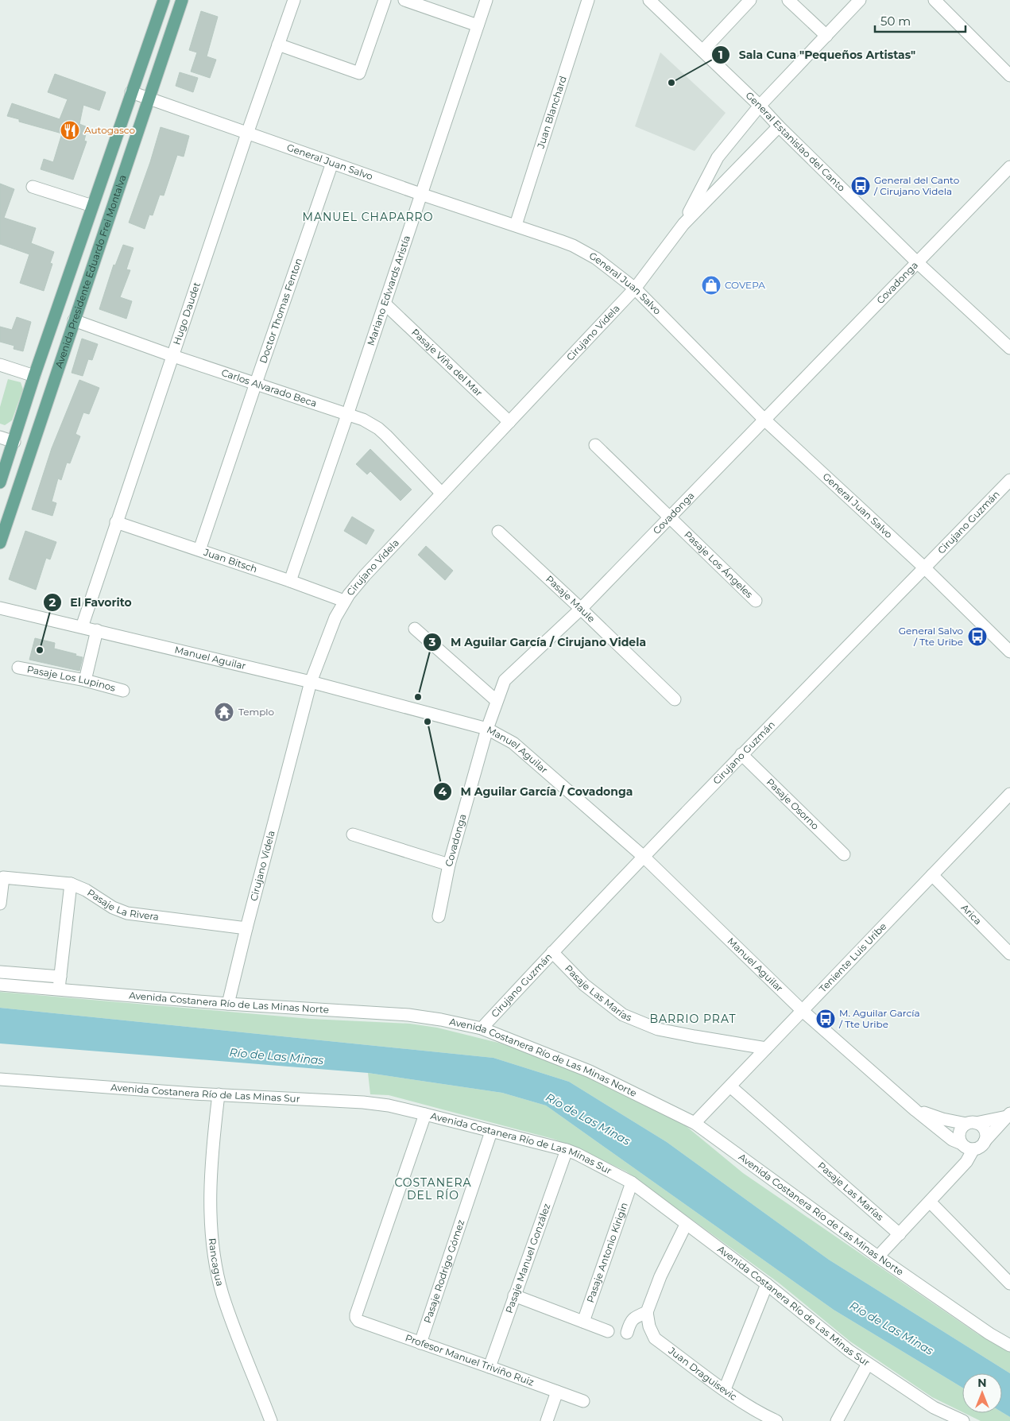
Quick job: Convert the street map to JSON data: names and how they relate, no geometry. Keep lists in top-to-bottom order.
{
  "streets": {
    "main road": ["Avenida Presidente Eduardo Frei Montalva"],
    "street": [
      "Juan Blanchard",
      "General Estanislao del Canto",
      "General Juan Salvo",
      "Covadonga",
      "Mariano Edwards Aristía",
      "Doctor Thomas Fenton",
      "Hugo Daudet",
      "Cirujano Videla",
      "Pasaje Viña del Mar",
      "Carlos Alvarado Beca",
      "Cirujano Guzmán",
      "Juan Bitsch",
      "Pasaje Los Ángeles",
      "Pasaje Maule",
      "Manuel Aguilar",
      "Pasaje Los Lupinos",
      "Pasaje Osorno",
      "Pasaje La Rivera",
      "Arica",
      "Teniente Luis Uribe",
      "Pasaje Las Marías",
      "Avenida Costanera Río de Las Minas Norte",
      "Avenida Costanera Río de Las Minas Sur",
      "Pasaje Antonio Kirigin",
      "Pasaje Manuel González",
      "Rancagua",
      "Pasaje Rodrigo Gómez",
      "Profesor Manuel Triviño Ruiz",
      "Juan Draguisevic"
    ]
  },
  "crossings": [
    ["Juan Blanchard", "General Juan Salvo"],
    ["General Estanislao del Canto", "Covadonga"],
    ["General Estanislao del Canto", "Cirujano Videla"],
    ["General Juan Salvo", "Avenida Presidente Eduardo Frei Montalva"],
    ["General Juan Salvo", "Covadonga"],
    ["General Juan Salvo", "Mariano Edwards Aristía"],
    ["General Juan Salvo", "Doctor Thomas Fenton"],
    ["General Juan Salvo", "Hugo Daudet"],
    ["General Juan Salvo", "Cirujano Videla"],
    ["General Juan Salvo", "Cirujano Guzmán"],
    ["Avenida Presidente Eduardo Frei Montalva", "Carlos Alvarado Beca"],
    ["Covadonga", "Pasaje Los Ángeles"],
    ["Covadonga", "Pasaje Maule"],
    ["Covadonga", "Manuel Aguilar"],
    ["Mariano Edwards Aristía", "Pasaje Viña del Mar"],
    ["Mariano Edwards Aristía", "Carlos Alvarado Beca"],
    ["Mariano Edwards Aristía", "Juan Bitsch"],
    ["Doctor Thomas Fenton", "Carlos Alvarado Beca"],
    ["Doctor Thomas Fenton", "Juan Bitsch"],
    ["Hugo Daudet", "Carlos Alvarado Beca"],
    ["Hugo Daudet", "Juan Bitsch"],
    ["Hugo Daudet", "Manuel Aguilar"],
    ["Cirujano Videla", "Pasaje Viña del Mar"],
    ["Cirujano Videla", "Carlos Alvarado Beca"],
    ["Cirujano Videla", "Juan Bitsch"],
    ["Cirujano Videla", "Manuel Aguilar"],
    ["Cirujano Videla", "Pasaje La Rivera"],
    ["Cirujano Videla", "Avenida Costanera Río de Las Minas Norte"],
    ["Cirujano Guzmán", "Manuel Aguilar"],
    ["Cirujano Guzmán", "Pasaje Osorno"],
    ["Cirujano Guzmán", "Pasaje Las Marías"],
    ["Cirujano Guzmán", "Avenida Costanera Río de Las Minas Norte"],
    ["Manuel Aguilar", "Teniente Luis Uribe"],
    ["Arica", "Teniente Luis Uribe"],
    ["Teniente Luis Uribe", "Pasaje Las Marías"],
    ["Teniente Luis Uribe", "Avenida Costanera Río de Las Minas Norte"],
    ["Avenida Costanera Río de Las Minas Sur", "Pasaje Antonio Kirigin"],
    ["Avenida Costanera Río de Las Minas Sur", "Pasaje Manuel González"],
    ["Avenida Costanera Río de Las Minas Sur", "Rancagua"],
    ["Avenida Costanera Río de Las Minas Sur", "Pasaje Rodrigo Gómez"],
    ["Avenida Costanera Río de Las Minas Sur", "Profesor Manuel Triviño Ruiz"],
    ["Pasaje Manuel González", "Profesor Manuel Triviño Ruiz"],
    ["Pasaje Rodrigo Gómez", "Profesor Manuel Triviño Ruiz"]
  ],
  "districts": ["MANUEL CHAPARRO", "BARRIO PRAT", "COSTANERA DEL RÍO"],
  "water": ["Río de Las Minas"],
  "places": {
    "other": [
      "Sala Cuna \"Pequeños Artistas\"",
      "El Favorito",
      "M Aguilar García / Cirujano Videla",
      "M Aguilar García / Covadonga"
    ],
    "restaurant": ["Autogasco"],
    "bus stop": ["General del Canto / Cirujano Videla", "General Salvo / Tte Uribe", "M. Aguilar García / Tte Uribe"],
    "shop": ["COVEPA"],
    "temple": ["Templo"]
  },
  "scale_bar": "50 m",
  "north": "top"
}
